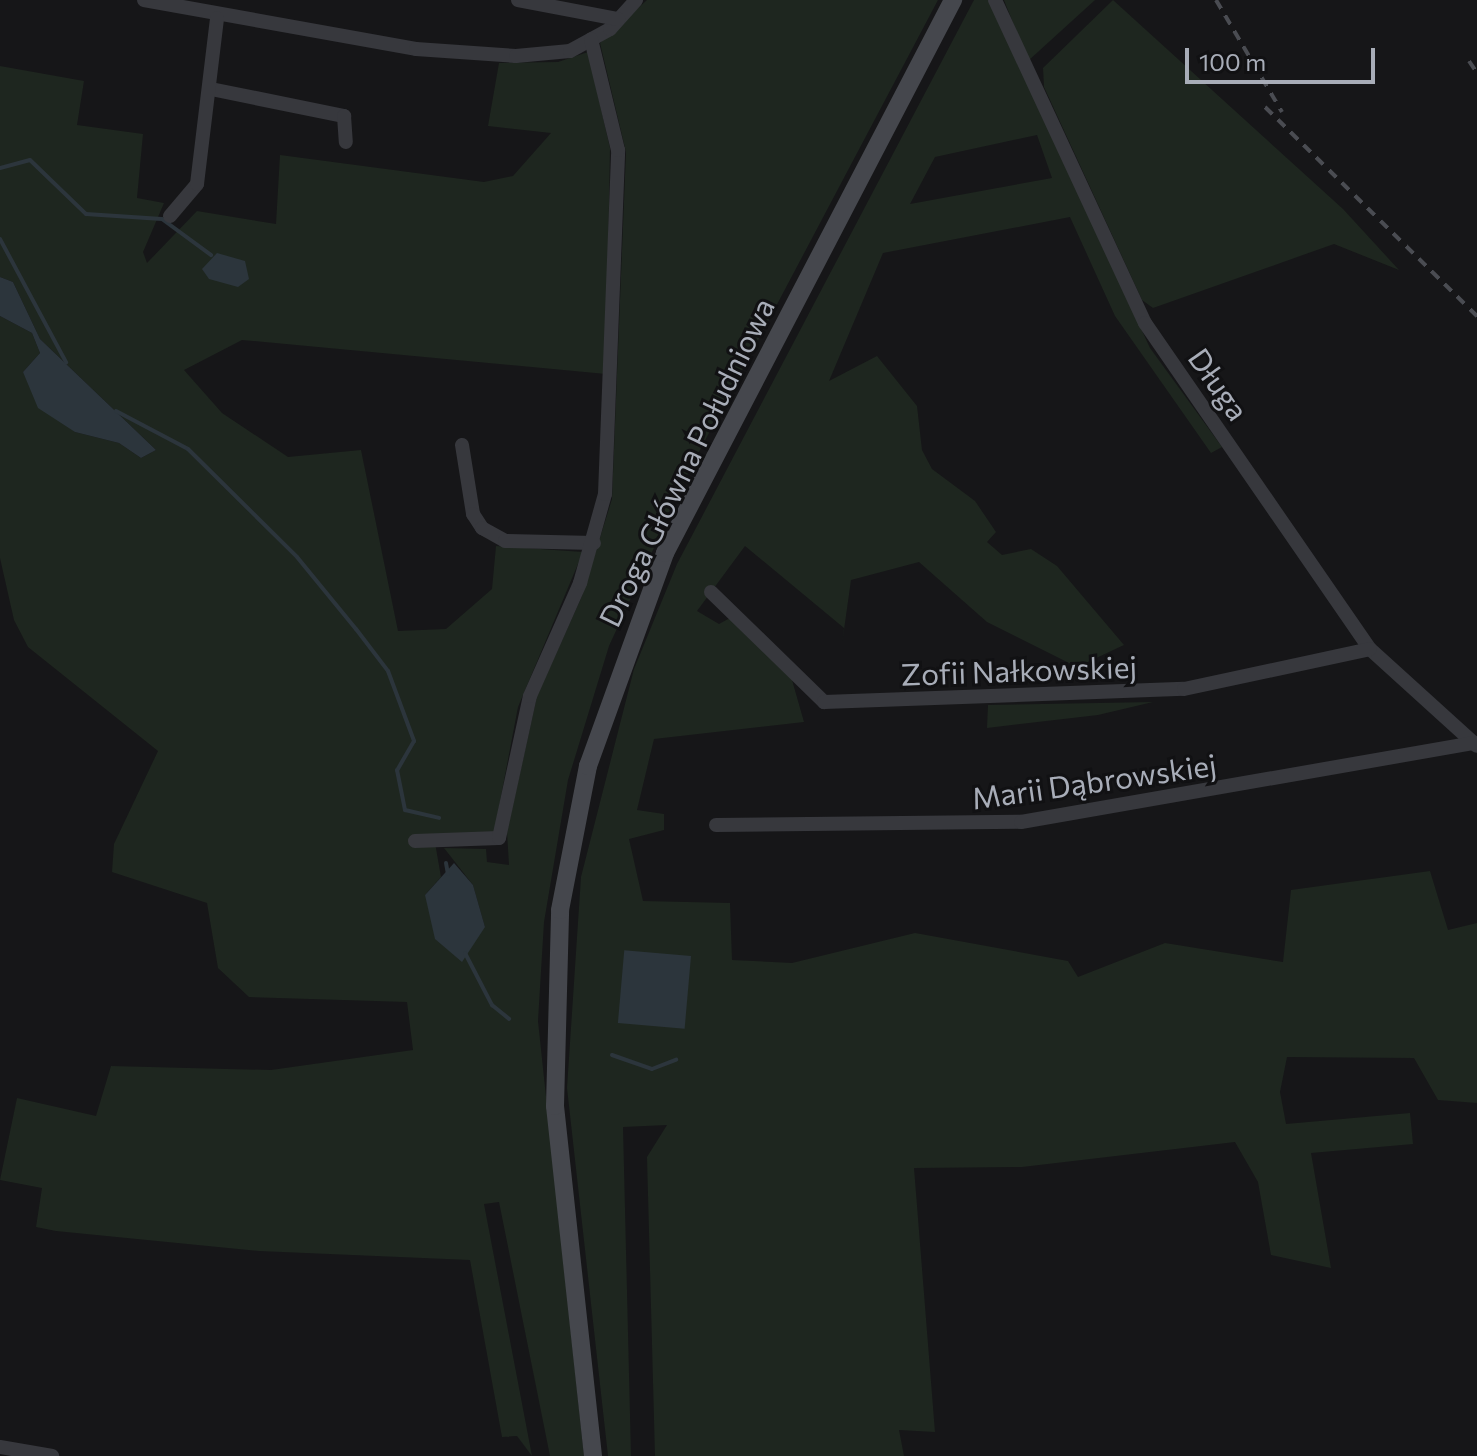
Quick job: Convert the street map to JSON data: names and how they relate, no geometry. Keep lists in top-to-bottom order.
{
  "streets": {
    "main road": ["Droga Główna Południowa"],
    "street": ["Długa", "Zofii Nałkowskiej", "Marii Dąbrowskiej"]
  },
  "crossings": [
    ["Długa", "Zofii Nałkowskiej"],
    ["Długa", "Marii Dąbrowskiej"]
  ],
  "scale_bar": "100 m"
}
